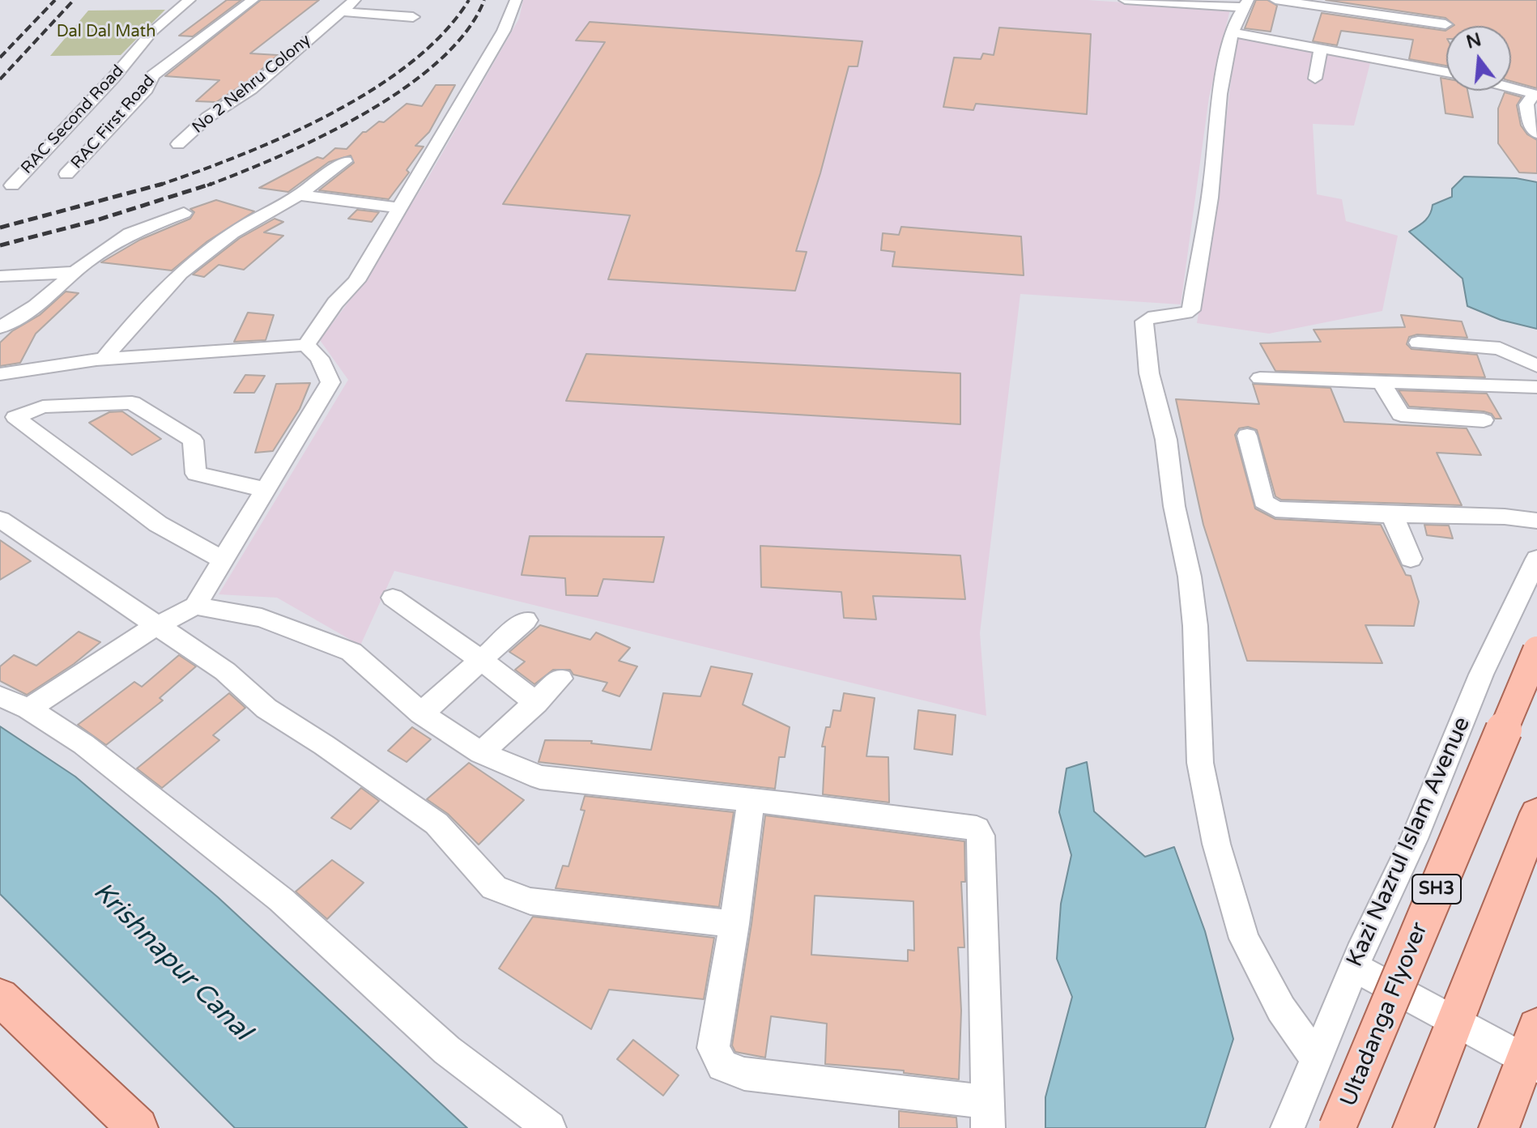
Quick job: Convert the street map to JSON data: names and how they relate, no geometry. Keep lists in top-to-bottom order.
{
  "streets": {
    "main road": ["SH3", "Ultadanga Flyover"],
    "street": [
      "No 2 Nehru Colony",
      "RAC Second Road",
      "RAC First Road",
      "Kazi Nazrul Islam Avenue"
    ]
  },
  "water": ["Krishnapur Canal"],
  "parks": ["Dal Dal Math"],
  "north": "top"
}
